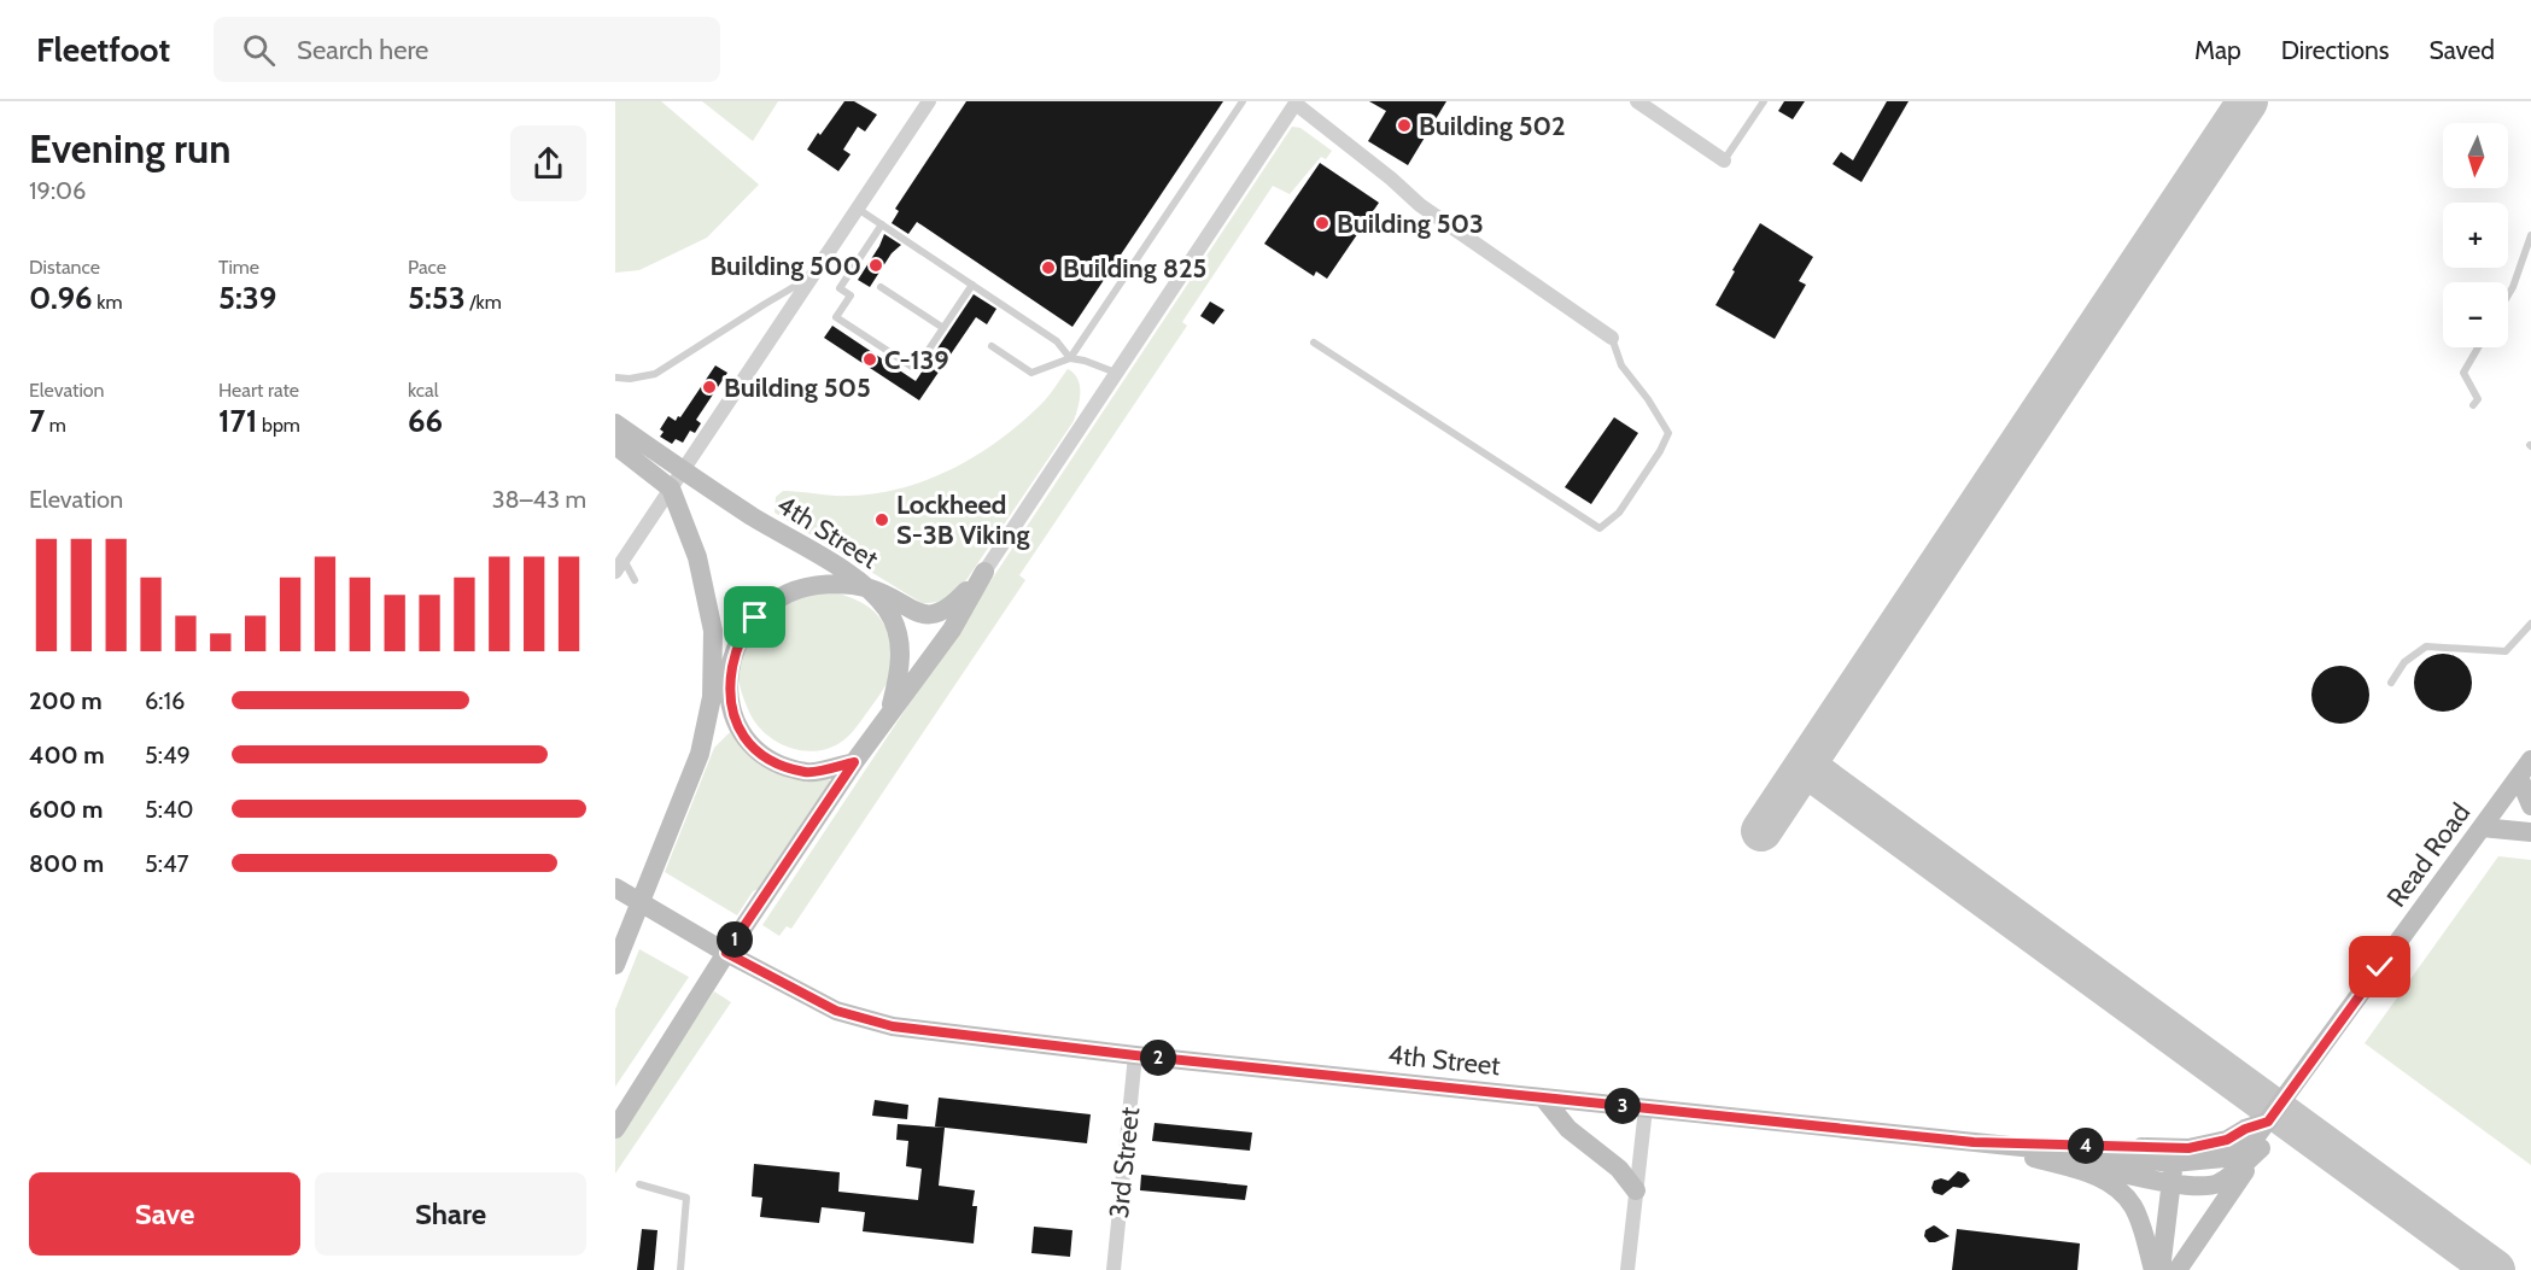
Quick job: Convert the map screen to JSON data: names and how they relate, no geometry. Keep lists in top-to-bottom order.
{
  "streets": {
    "main road": ["4th Street", "Read Road"],
    "street": ["3rd Street"]
  },
  "crossings": [
    ["4th Street", "Read Road"],
    ["4th Street", "3rd Street"]
  ],
  "places": [
    "Building 502",
    "Building 503",
    "Building 500",
    "Building 825",
    "C-139",
    "Building 505",
    "Lockheed S-3B Viking"
  ],
  "north": "bottom",
  "page": {
    "header": "Fleetfoot",
    "search": "Search here",
    "nav": ["Map", "Directions", "Saved"],
    "heading": ["Evening run", "19:06"],
    "map_buttons": ["+", "−"],
    "stats": [
      ["Distance", "0.96 km"],
      ["Time", "5:39"],
      ["Pace", "5:53 /km"],
      ["Elevation", "7 m"],
      ["Heart rate", "171 bpm"],
      ["kcal", "66"]
    ],
    "chart": ["Elevation", "38–43 m"],
    "list": [
      {
        "name": "200 m",
        "note": "6:16"
      },
      {
        "name": "400 m",
        "note": "5:49"
      },
      {
        "name": "600 m",
        "note": "5:40"
      },
      {
        "name": "800 m",
        "note": "5:47"
      }
    ],
    "pins": [
      "1",
      "2",
      "3",
      "4"
    ],
    "buttons": ["Save", "Share"]
  }
}
